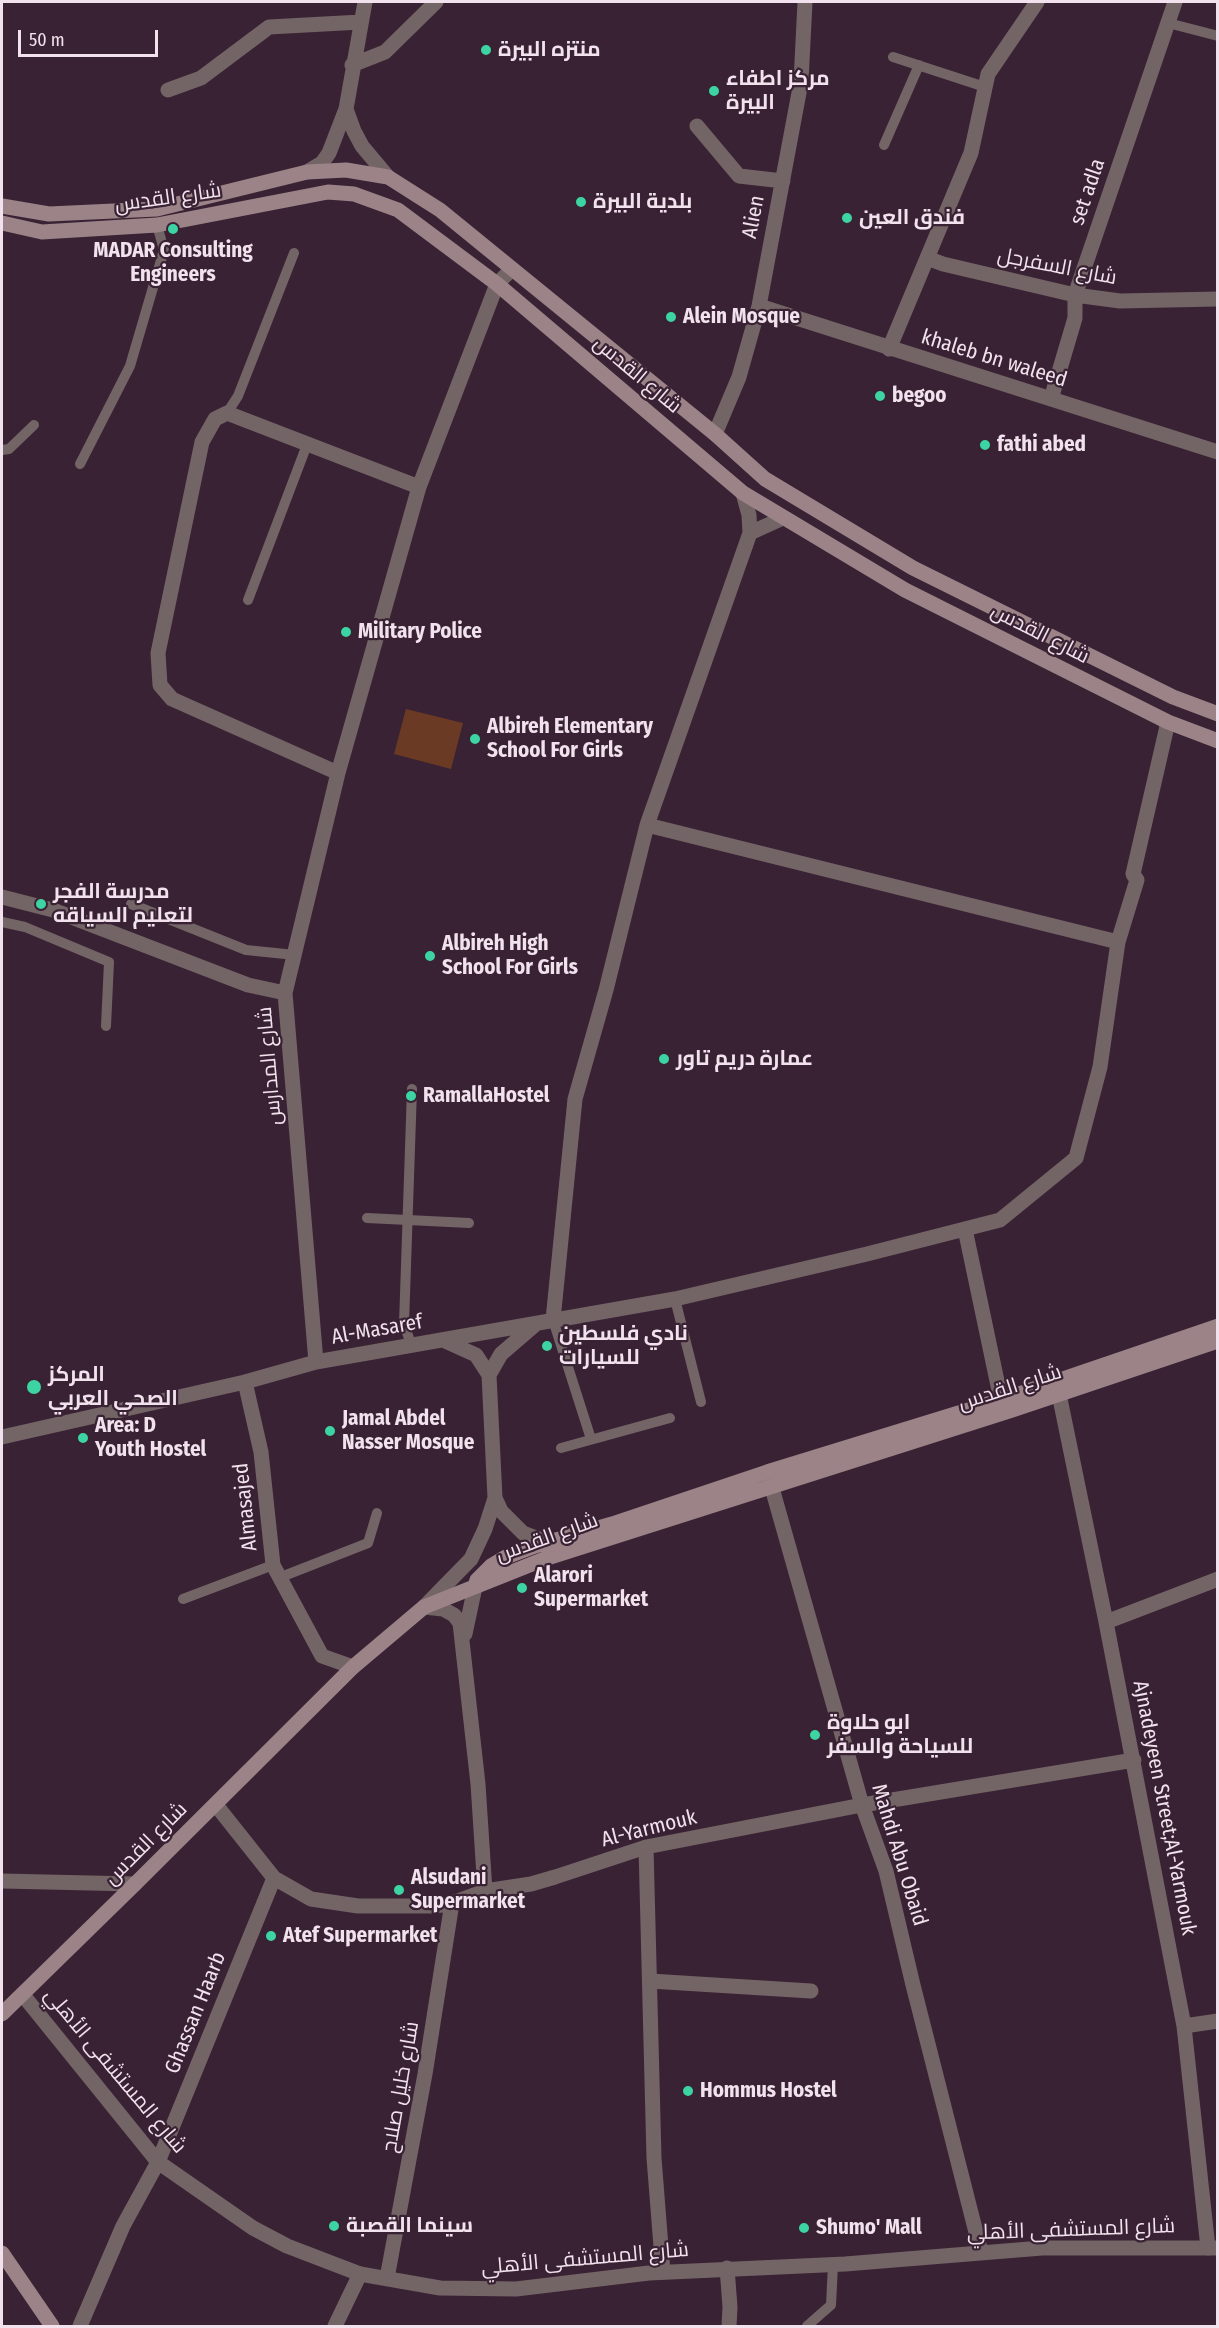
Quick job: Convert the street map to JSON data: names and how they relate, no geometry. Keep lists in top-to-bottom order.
{
  "streets": {
    "main road": ["شارع القدس", "شارع المستشفى الأهلي"],
    "street": [
      "set adla",
      "Alien",
      "شارع السفرجل",
      "khaleb bn waleed",
      "شارع المدارس",
      "Al-Masaref",
      "Almasajed",
      "Ajnadeyeen Street;Al-Yarmouk",
      "Al-Yarmouk",
      "Mahdi Abu Obaid",
      "Ghassan Haarb",
      "شارع خليل صلاح"
    ]
  },
  "crossings": [
    ["set adla", "شارع السفرجل"],
    ["set adla", "khaleb bn waleed"],
    ["شارع القدس", "Alien"],
    ["شارع القدس", "Al-Masaref"],
    ["شارع القدس", "Almasajed"],
    ["شارع القدس", "Ajnadeyeen Street;Al-Yarmouk"],
    ["شارع القدس", "Al-Yarmouk"],
    ["شارع القدس", "Mahdi Abu Obaid"],
    ["شارع القدس", "شارع المستشفى الأهلي"],
    ["Alien", "khaleb bn waleed"],
    ["شارع المدارس", "Al-Masaref"],
    ["Al-Masaref", "Almasajed"],
    ["Ajnadeyeen Street;Al-Yarmouk", "Al-Yarmouk"],
    ["Ajnadeyeen Street;Al-Yarmouk", "شارع المستشفى الأهلي"],
    ["Al-Yarmouk", "Mahdi Abu Obaid"],
    ["Al-Yarmouk", "Ghassan Haarb"],
    ["Al-Yarmouk", "شارع خليل صلاح"],
    ["Mahdi Abu Obaid", "شارع المستشفى الأهلي"],
    ["Ghassan Haarb", "شارع المستشفى الأهلي"],
    ["شارع المستشفى الأهلي", "شارع خليل صلاح"]
  ],
  "places": [
    "منتزه البيرة",
    "مركز اطفاء البيرة",
    "بلدية البيرة",
    "فندق العين",
    "MADAR Consulting Engineers",
    "Alein Mosque",
    "begoo",
    "fathi abed",
    "Military Police",
    "Albireh Elementary School For Girls",
    "مدرسة الفجر لتعليم السياقه",
    "Albireh High School For Girls",
    "عمارة دريم تاور",
    "RamallaHostel",
    "نادي فلسطين للسيارات",
    "المركز الصحي العربي",
    "Jamal Abdel Nasser Mosque",
    "Area: D Youth Hostel",
    "Alarori Supermarket",
    "ابو حلاوة للسياحة والسفر",
    "Alsudani Supermarket",
    "Atef Supermarket",
    "Hommus Hostel",
    "سينما القصبة",
    "Shumo' Mall"
  ],
  "scale_bar": "50 m"
}
